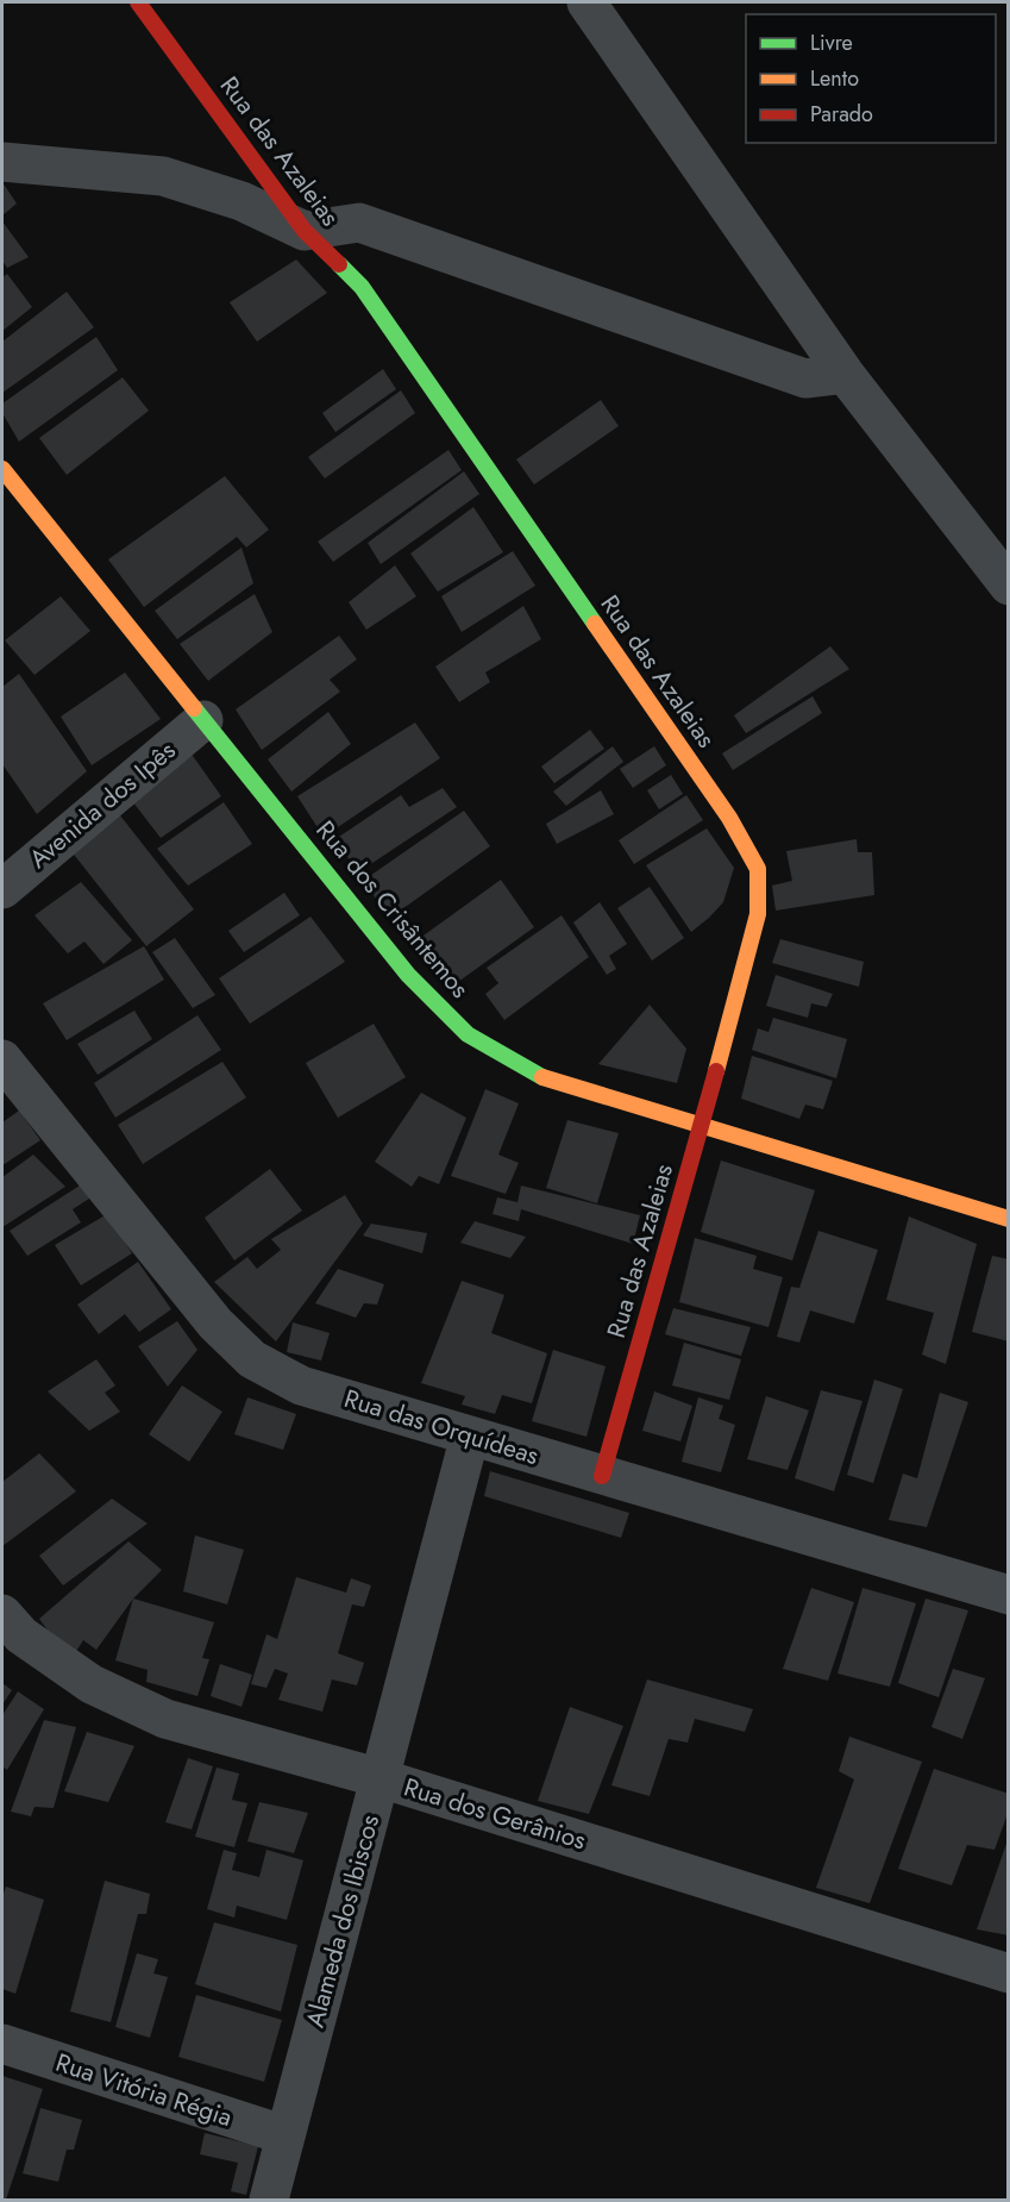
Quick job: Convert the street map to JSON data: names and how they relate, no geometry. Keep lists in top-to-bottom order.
{
  "streets": {
    "street": [
      "Rua das Azaleias",
      "Avenida dos Ipês",
      "Rua dos Crisântemos",
      "Rua das Orquídeas",
      "Rua dos Gerânios",
      "Alameda dos Ibiscos",
      "Rua Vitória Régia"
    ]
  },
  "crossings": [
    ["Rua das Azaleias", "Rua dos Crisântemos"],
    ["Rua das Azaleias", "Rua das Orquídeas"],
    ["Avenida dos Ipês", "Rua dos Crisântemos"],
    ["Rua das Orquídeas", "Alameda dos Ibiscos"],
    ["Rua dos Gerânios", "Alameda dos Ibiscos"],
    ["Alameda dos Ibiscos", "Rua Vitória Régia"]
  ],
  "legend": ["Livre", "Lento", "Parado"]
}
